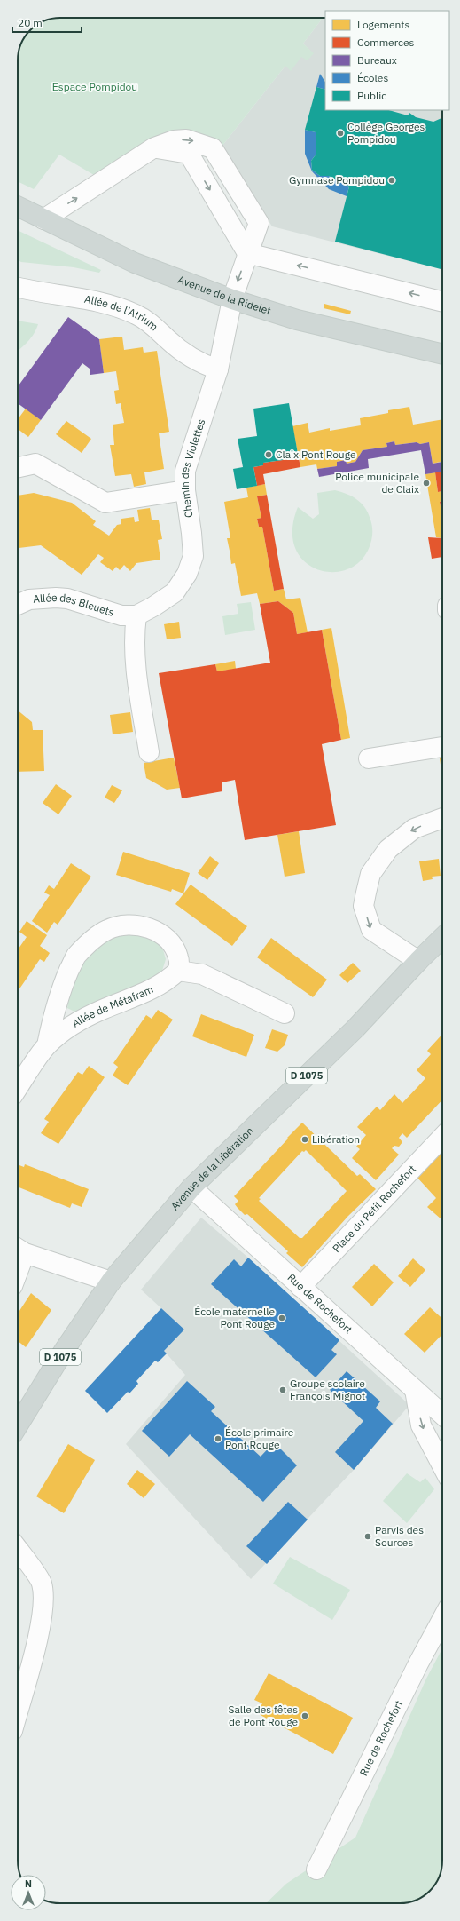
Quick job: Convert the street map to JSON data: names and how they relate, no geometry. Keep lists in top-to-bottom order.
{
  "streets": {
    "main road": ["Avenue de la Ridelet", "D 1075", "Avenue de la Libération"],
    "street": [
      "Allée de l'Atrium",
      "Chemin des Violettes",
      "Allée des Bleuets",
      "Allée de Métafram",
      "Place du Petit Rochefort",
      "Rue de Rochefort"
    ]
  },
  "crossings": [
    ["Avenue de la Ridelet", "Chemin des Violettes"],
    ["Allée de l'Atrium", "Chemin des Violettes"],
    ["Chemin des Violettes", "Allée des Bleuets"],
    ["Avenue de la Libération", "Rue de Rochefort"],
    ["Place du Petit Rochefort", "Rue de Rochefort"]
  ],
  "parks": ["Espace Pompidou"],
  "places": [
    "Collège Georges Pompidou",
    "Gymnase Pompidou",
    "Claix Pont Rouge",
    "Police municipale de Claix",
    "Libération",
    "École maternelle Pont Rouge",
    "Groupe scolaire François Mignot",
    "École primaire Pont Rouge",
    "Parvis des Sources",
    "Salle des fêtes de Pont Rouge"
  ],
  "legend": [
    "Logements",
    "Commerces",
    "Bureaux",
    "Écoles",
    "Public"
  ],
  "scale_bar": "20 m",
  "north": "top"
}
